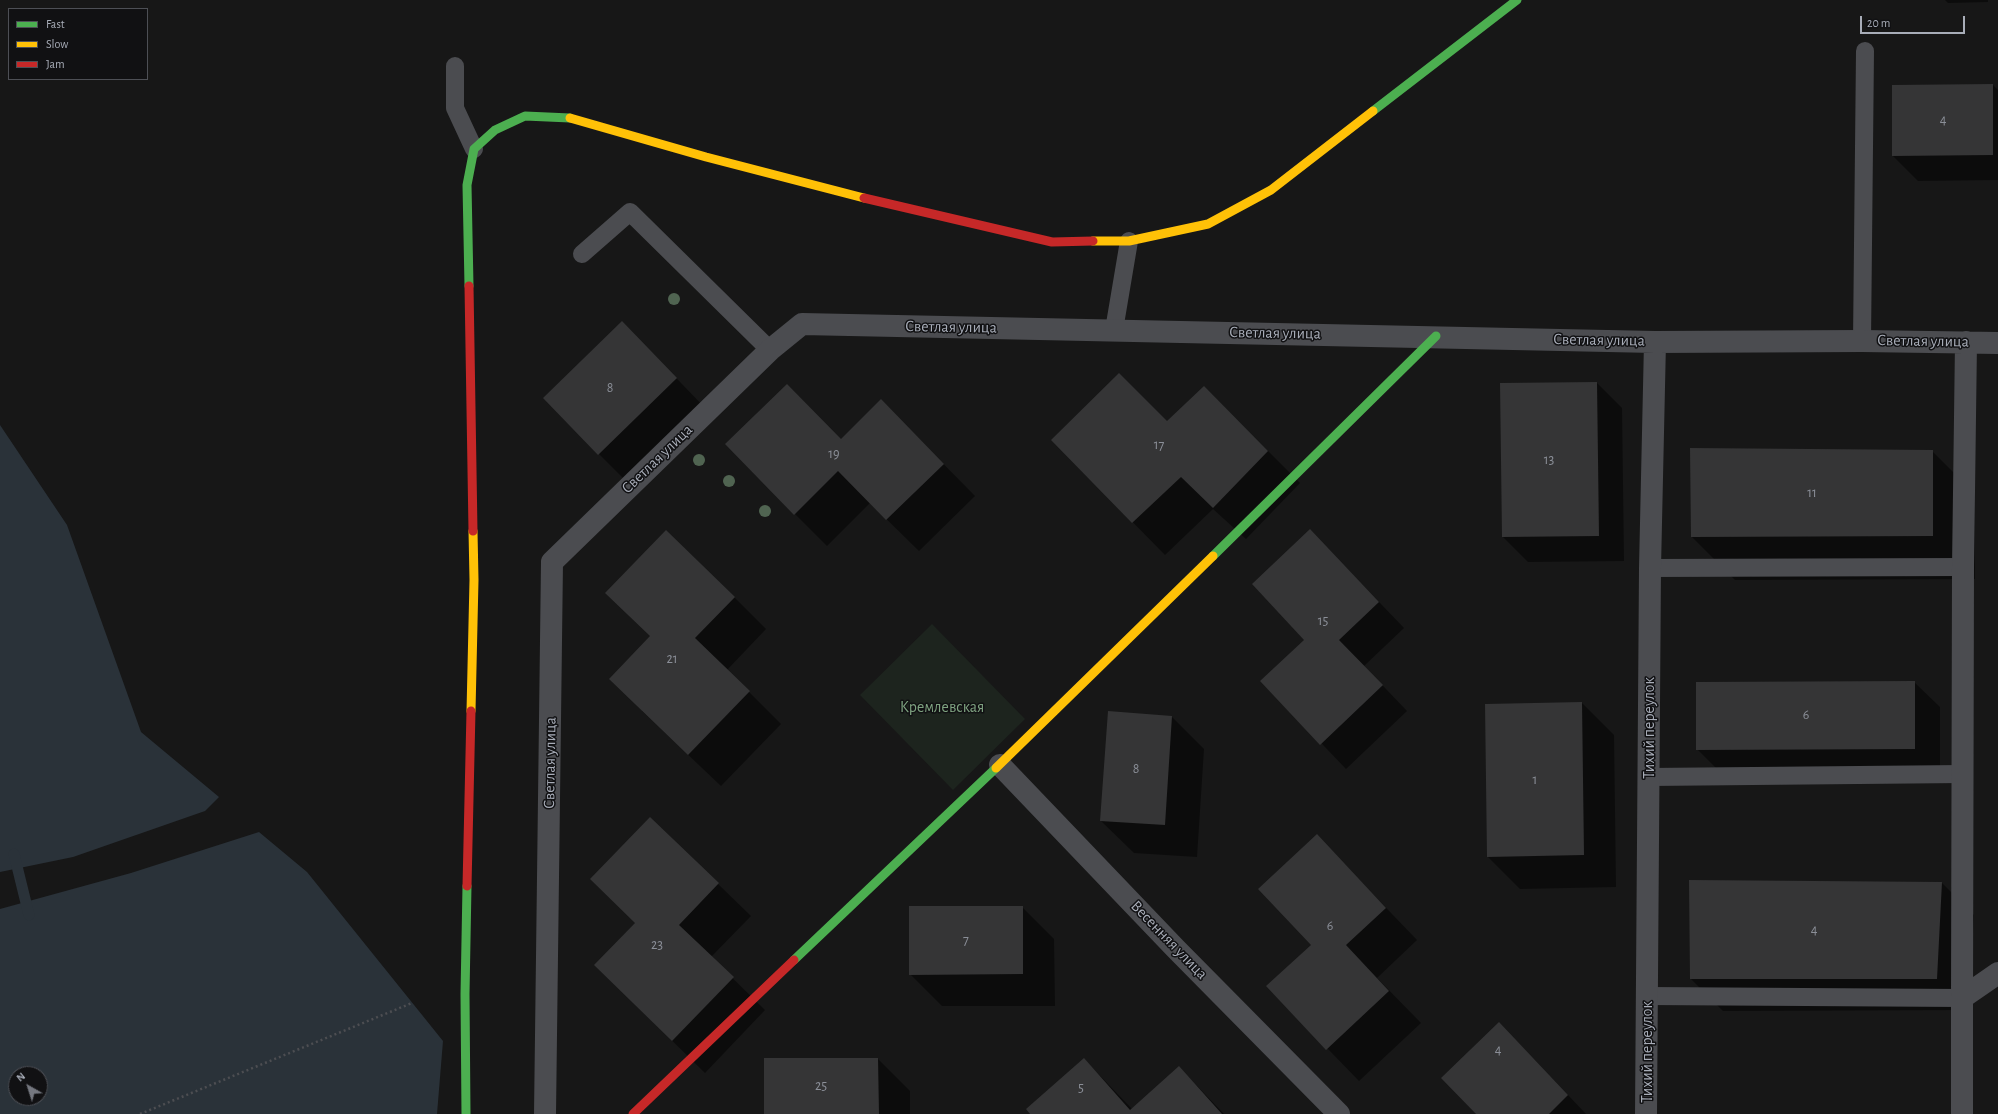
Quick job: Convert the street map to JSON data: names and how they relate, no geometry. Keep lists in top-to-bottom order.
{
  "streets": {
    "street": ["Светлая улица", "Тихий переулок", "Весенняя улица"]
  },
  "crossings": [
    ["Светлая улица", "Тихий переулок"]
  ],
  "parks": ["Кремлевская"],
  "house_numbers": [
    "4",
    "8",
    "17",
    "19",
    "13",
    "11",
    "15",
    "21",
    "6",
    "8",
    "1",
    "6",
    "4",
    "7",
    "23",
    "4",
    "25",
    "5"
  ],
  "legend": ["Fast", "Slow", "Jam"],
  "scale_bar": "20 m",
  "north": "top left"
}
